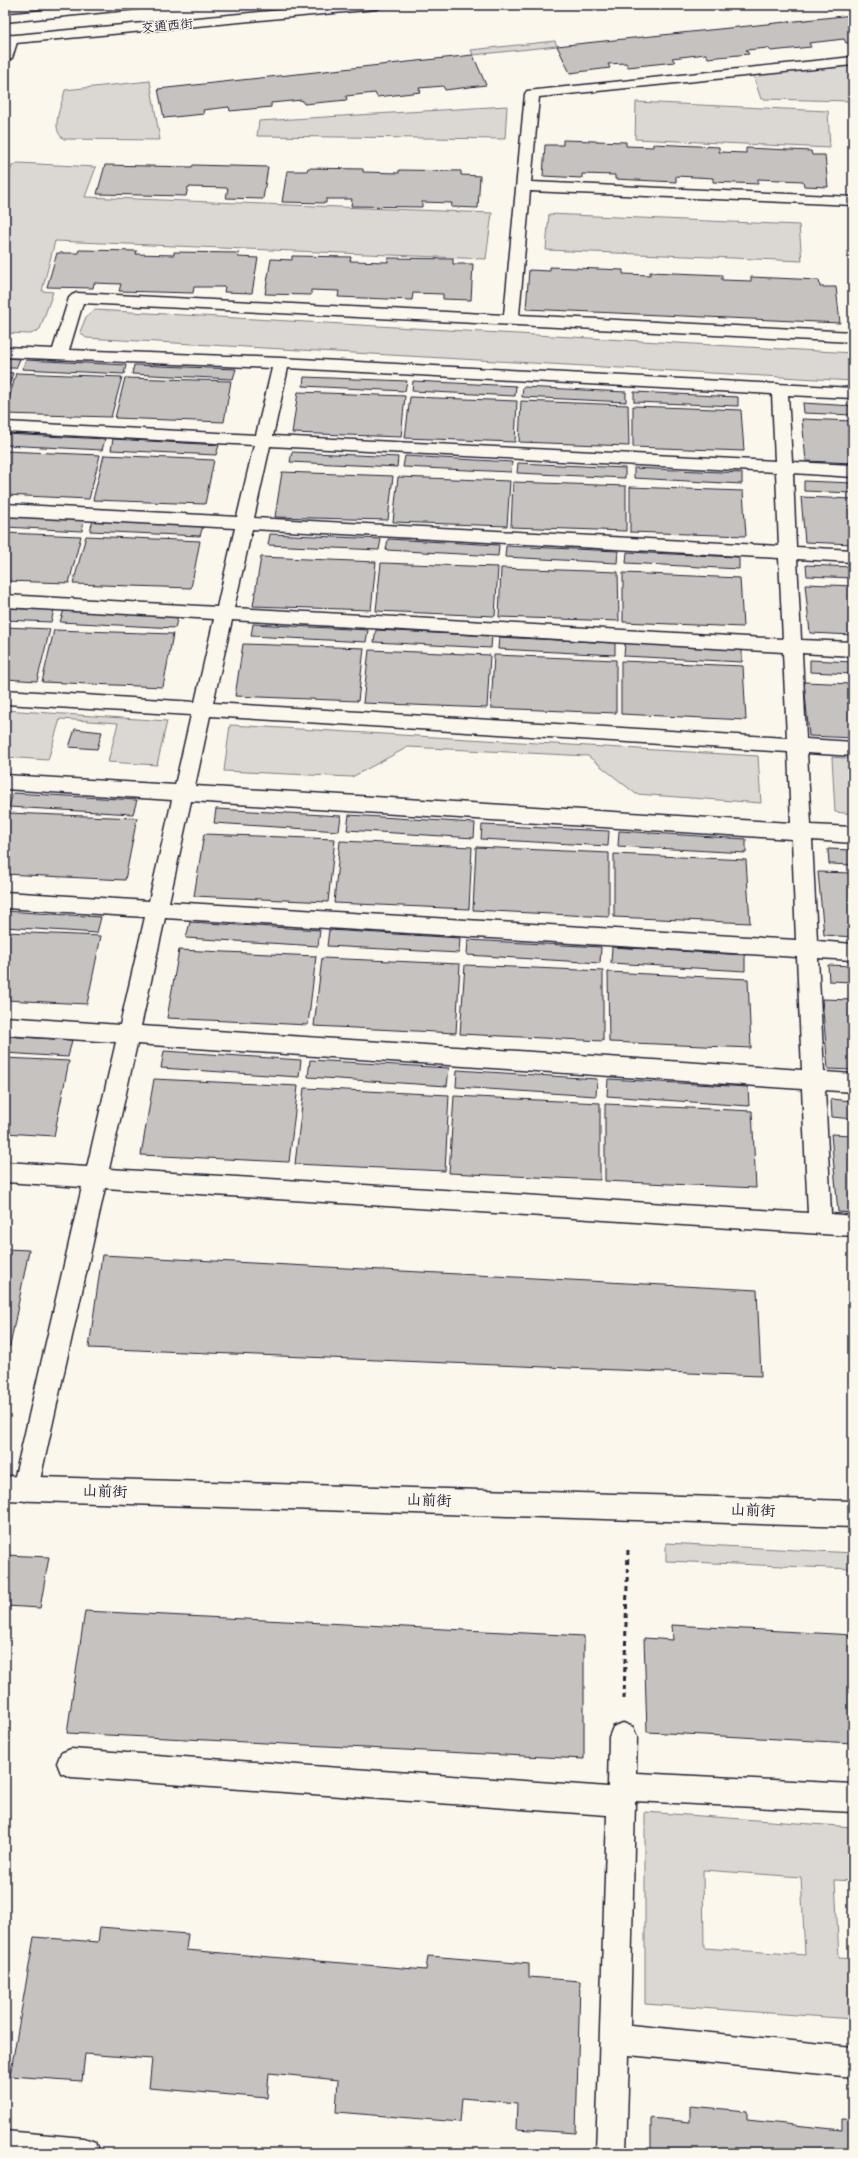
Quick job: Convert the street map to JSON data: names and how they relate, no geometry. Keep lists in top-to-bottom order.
{
  "streets": {
    "main road": ["交通西街", "山前街"]
  }
}
